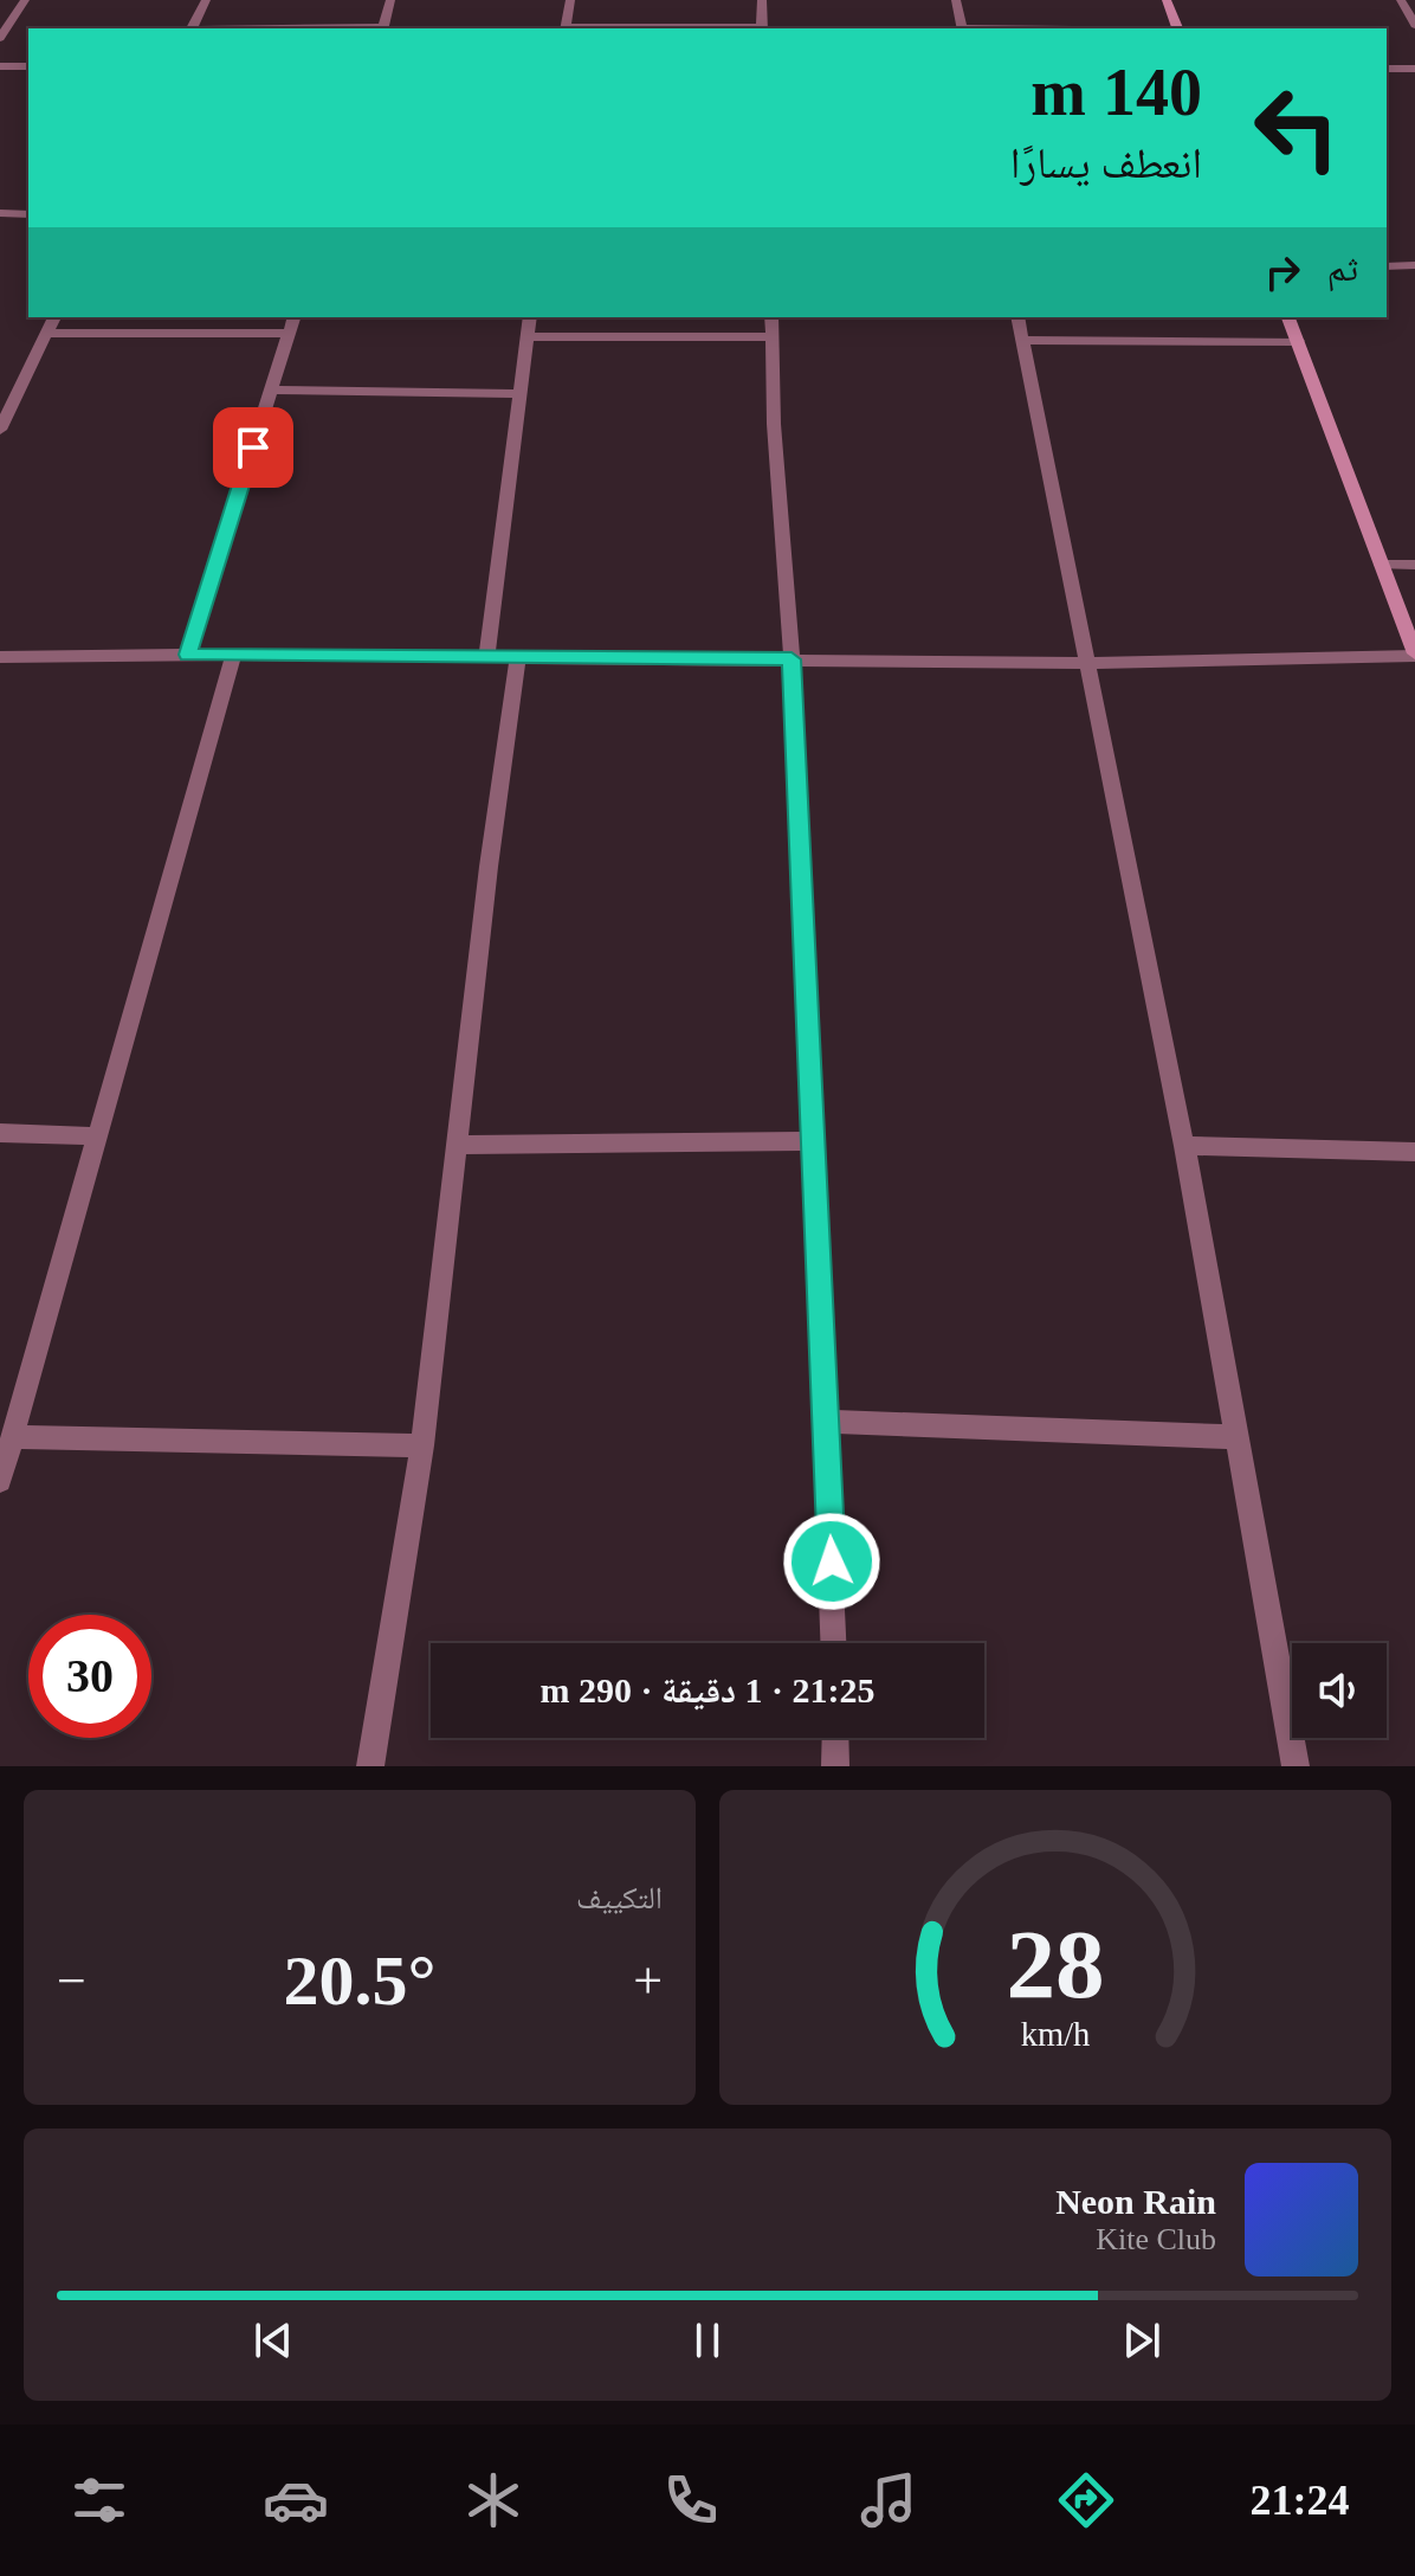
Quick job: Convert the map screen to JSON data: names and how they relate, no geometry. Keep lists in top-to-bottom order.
{
  "page": {
    "turn": ["140 m", "انعطف يسارًا"],
    "then": "ثم",
    "limit": "30",
    "trip": "21:25 · 1 دقيقة · 290 m",
    "tile": "التكييف",
    "heat": ["−", "20.5°", "+"],
    "song": ["Neon Rain", "Kite Club"],
    "tabs": "21:24",
    "gauge": ["28", "km/h"]
  }
}
